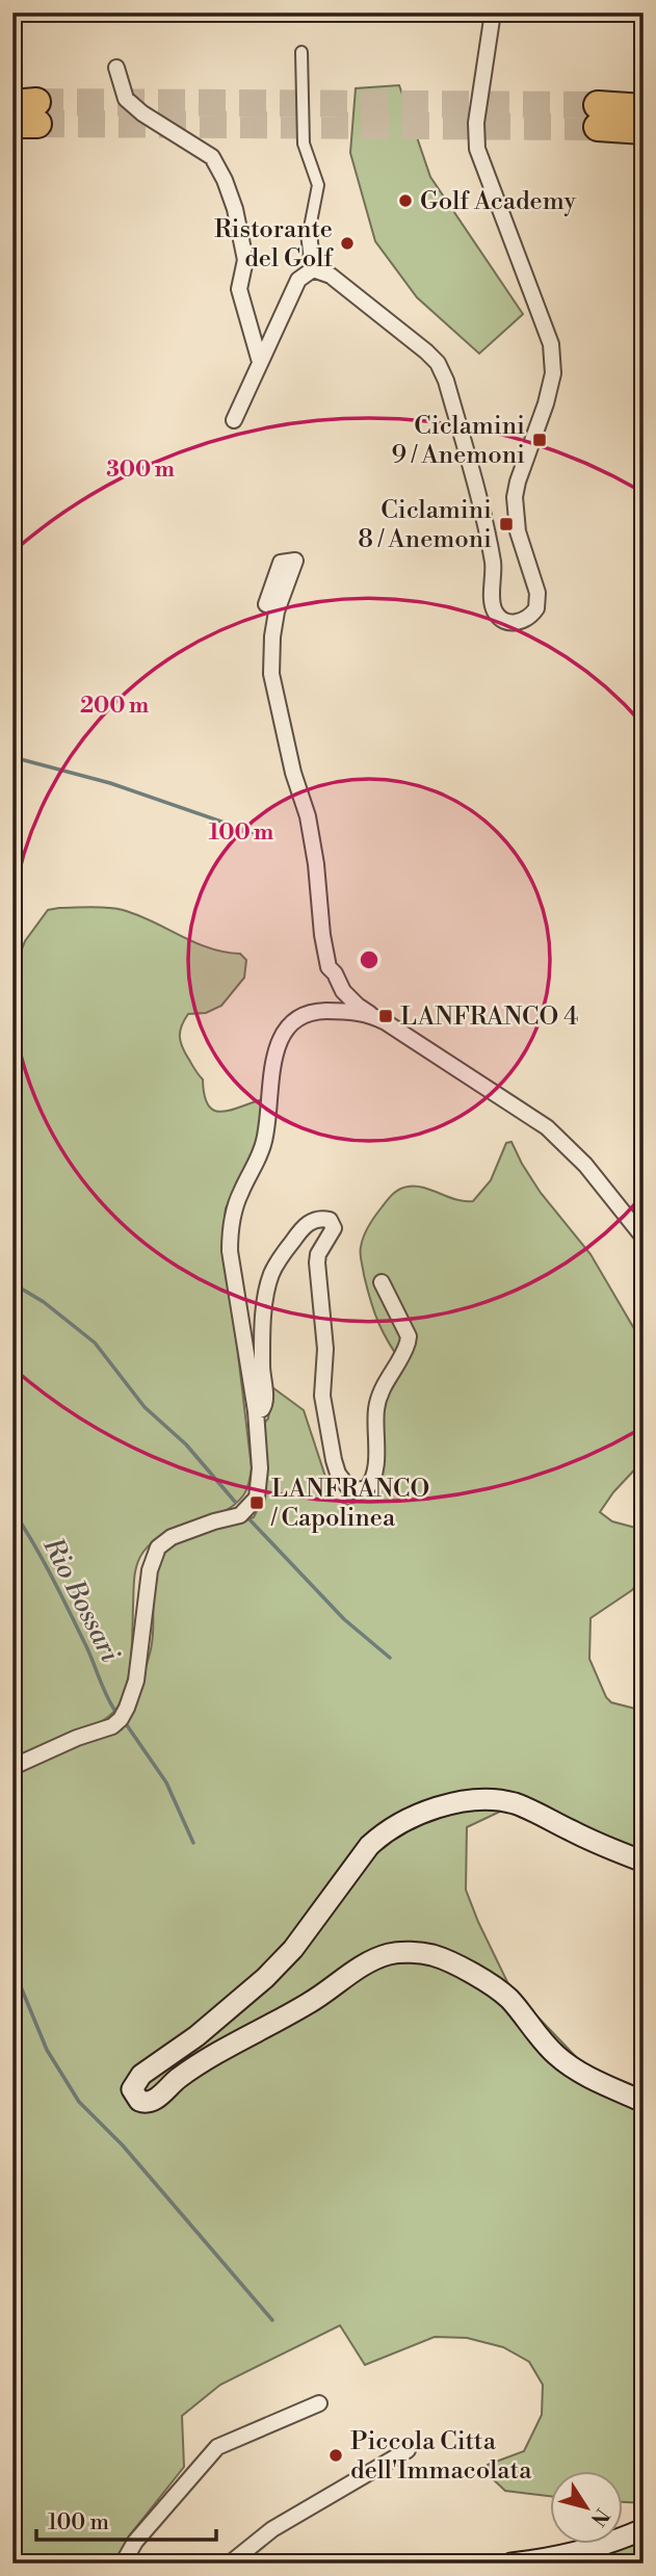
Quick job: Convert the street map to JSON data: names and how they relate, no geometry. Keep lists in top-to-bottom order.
{
  "water": ["Rio Bossari"],
  "places": {
    "other": ["Golf Academy", "Ristorante del Golf", "Piccola Citta dell'Immacolata"],
    "transit": [
      "Ciclamini 9 / Anemoni",
      "Ciclamini 8 / Anemoni",
      "LANFRANCO 4",
      "LANFRANCO / Capolinea"
    ]
  },
  "scale_bar": "100 m",
  "north": "bottom right",
  "rings": ["300 m", "200 m", "100 m"]
}
